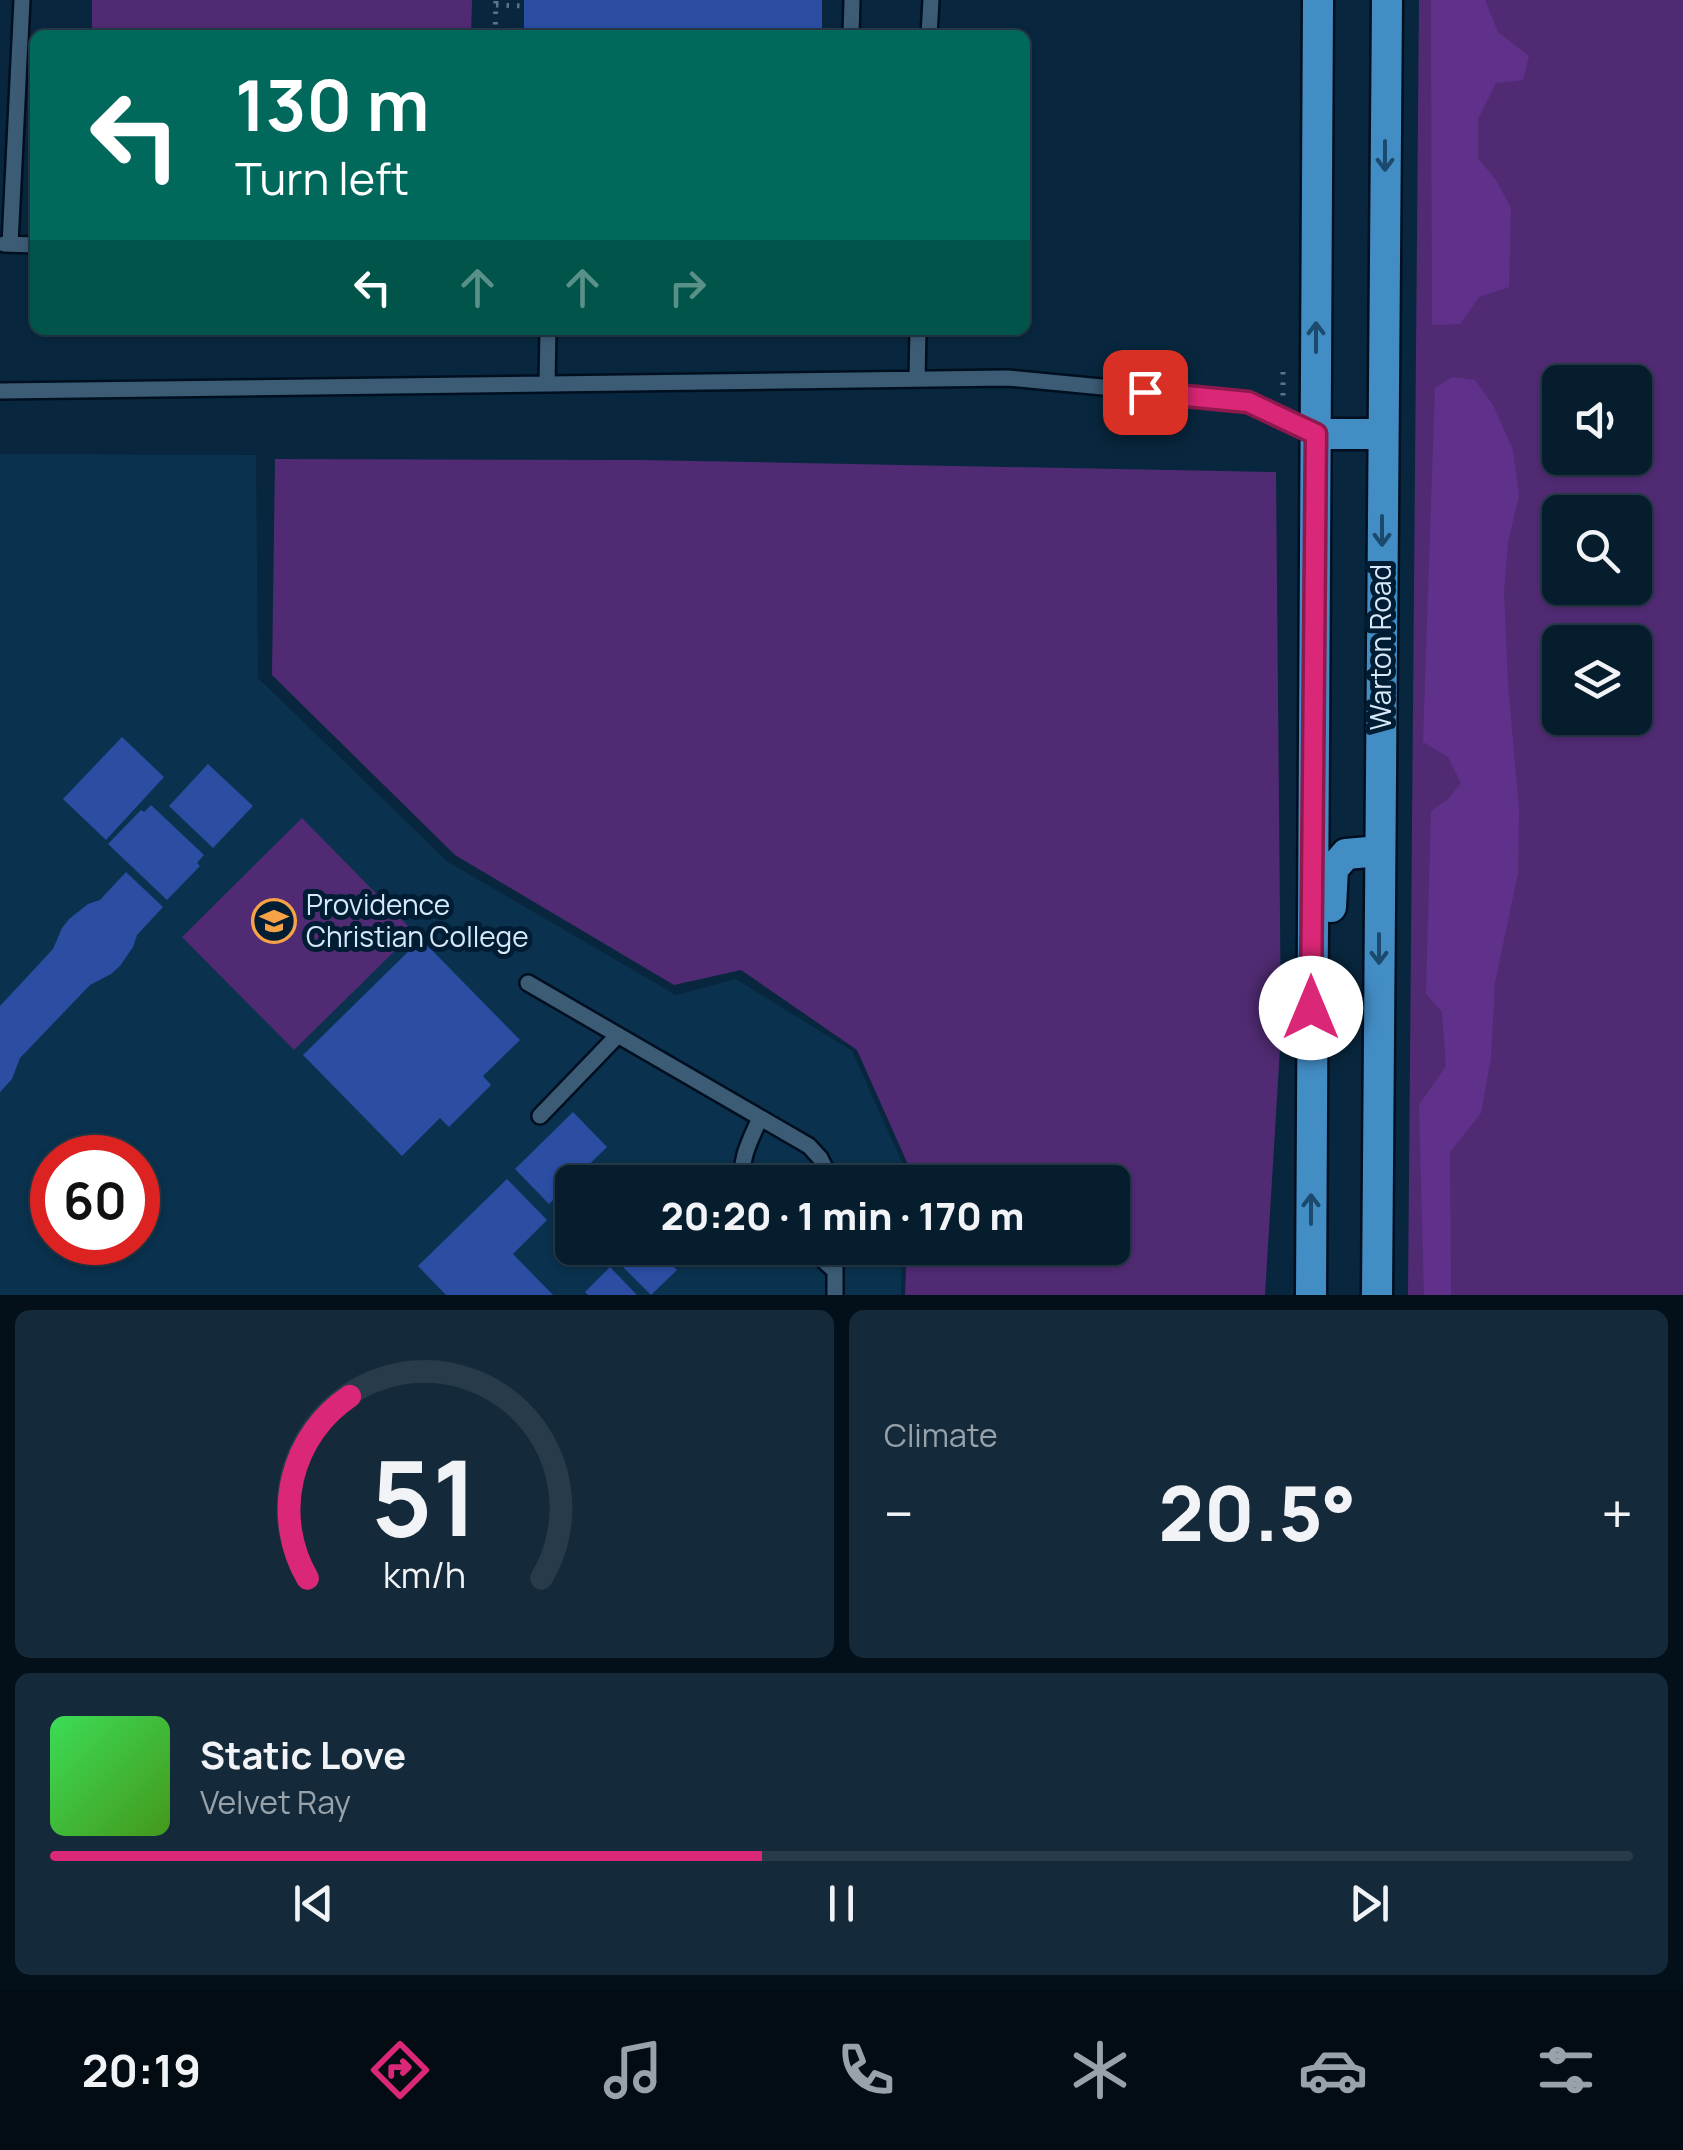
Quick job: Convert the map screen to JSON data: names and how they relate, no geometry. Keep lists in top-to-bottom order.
{
  "streets": {
    "main road": ["Warton Road"]
  },
  "places": {
    "school or university": ["Providence Christian College"]
  },
  "page": {
    "turn": ["130 m", "Turn left"],
    "limit": "60",
    "trip": "20:20 · 1 min · 170 m",
    "tile": "Climate",
    "heat": ["−", "20.5°", "+"],
    "song": ["Static Love", "Velvet Ray"],
    "tabs": "20:19",
    "gauge": ["51", "km/h"]
  }
}
